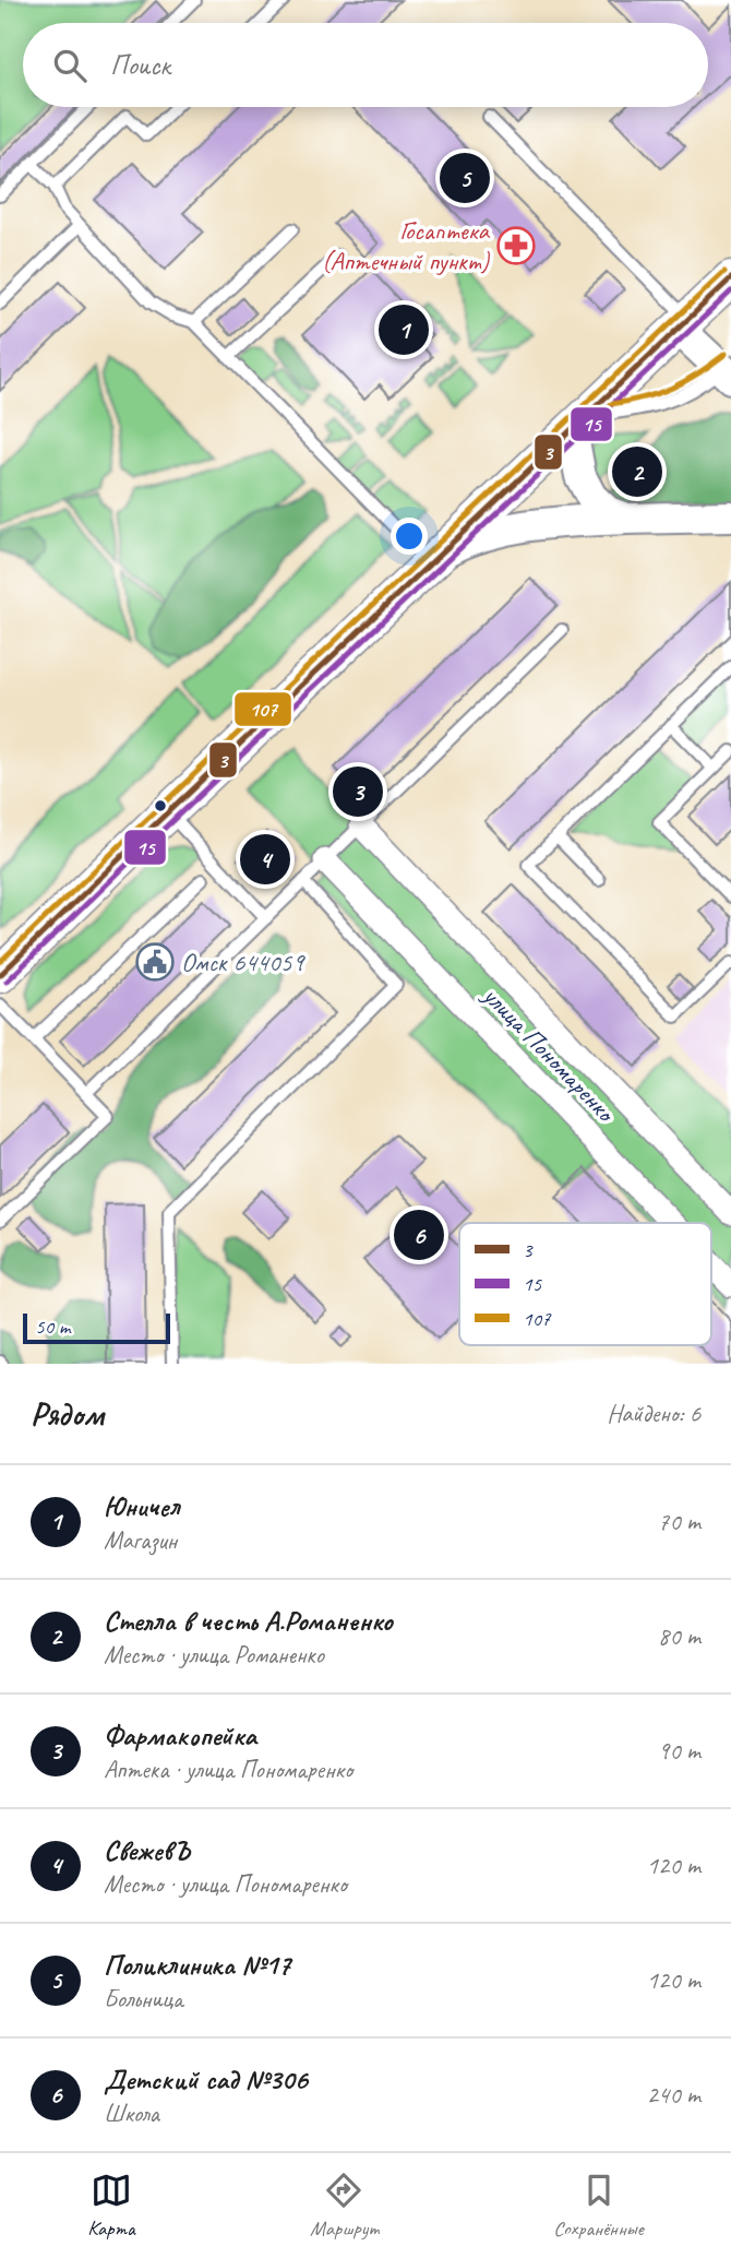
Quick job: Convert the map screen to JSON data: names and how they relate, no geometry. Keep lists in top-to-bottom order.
{
  "streets": {
    "street": ["улица Пономаренко"]
  },
  "places": {
    "pharmacy": ["Госаптека (Аптечный пункт)"],
    "public building": ["Омск 644059"]
  },
  "lines": ["transit line 107", "transit line 3", "transit line 15"],
  "legend": ["3", "15", "107"],
  "scale_bar": "50 m",
  "page": {
    "search": "Поиск",
    "pins": [
      "5",
      "1",
      "2",
      "3",
      "4",
      "6"
    ],
    "scale": "50 m",
    "heading": ["Рядом", "Найдено: 6"],
    "list": [
      {
        "mark": "1",
        "name": "Юничел",
        "note": "Магазин",
        "value": "70 m"
      },
      {
        "mark": "2",
        "name": "Стелла в честь А.Романенко",
        "note": "Место · улица Романенко",
        "value": "80 m"
      },
      {
        "mark": "3",
        "name": "Фармакопейка",
        "note": "Аптека · улица Пономаренко",
        "value": "90 m"
      },
      {
        "mark": "4",
        "name": "СвежевЪ",
        "note": "Место · улица Пономаренко",
        "value": "120 m"
      },
      {
        "mark": "5",
        "name": "Поликлиника №17",
        "note": "Больница",
        "value": "120 m"
      },
      {
        "mark": "6",
        "name": "Детский сад №306",
        "note": "Школа",
        "value": "240 m"
      }
    ],
    "nav": ["Карта", "Маршрут", "Сохранённые"]
  }
}
